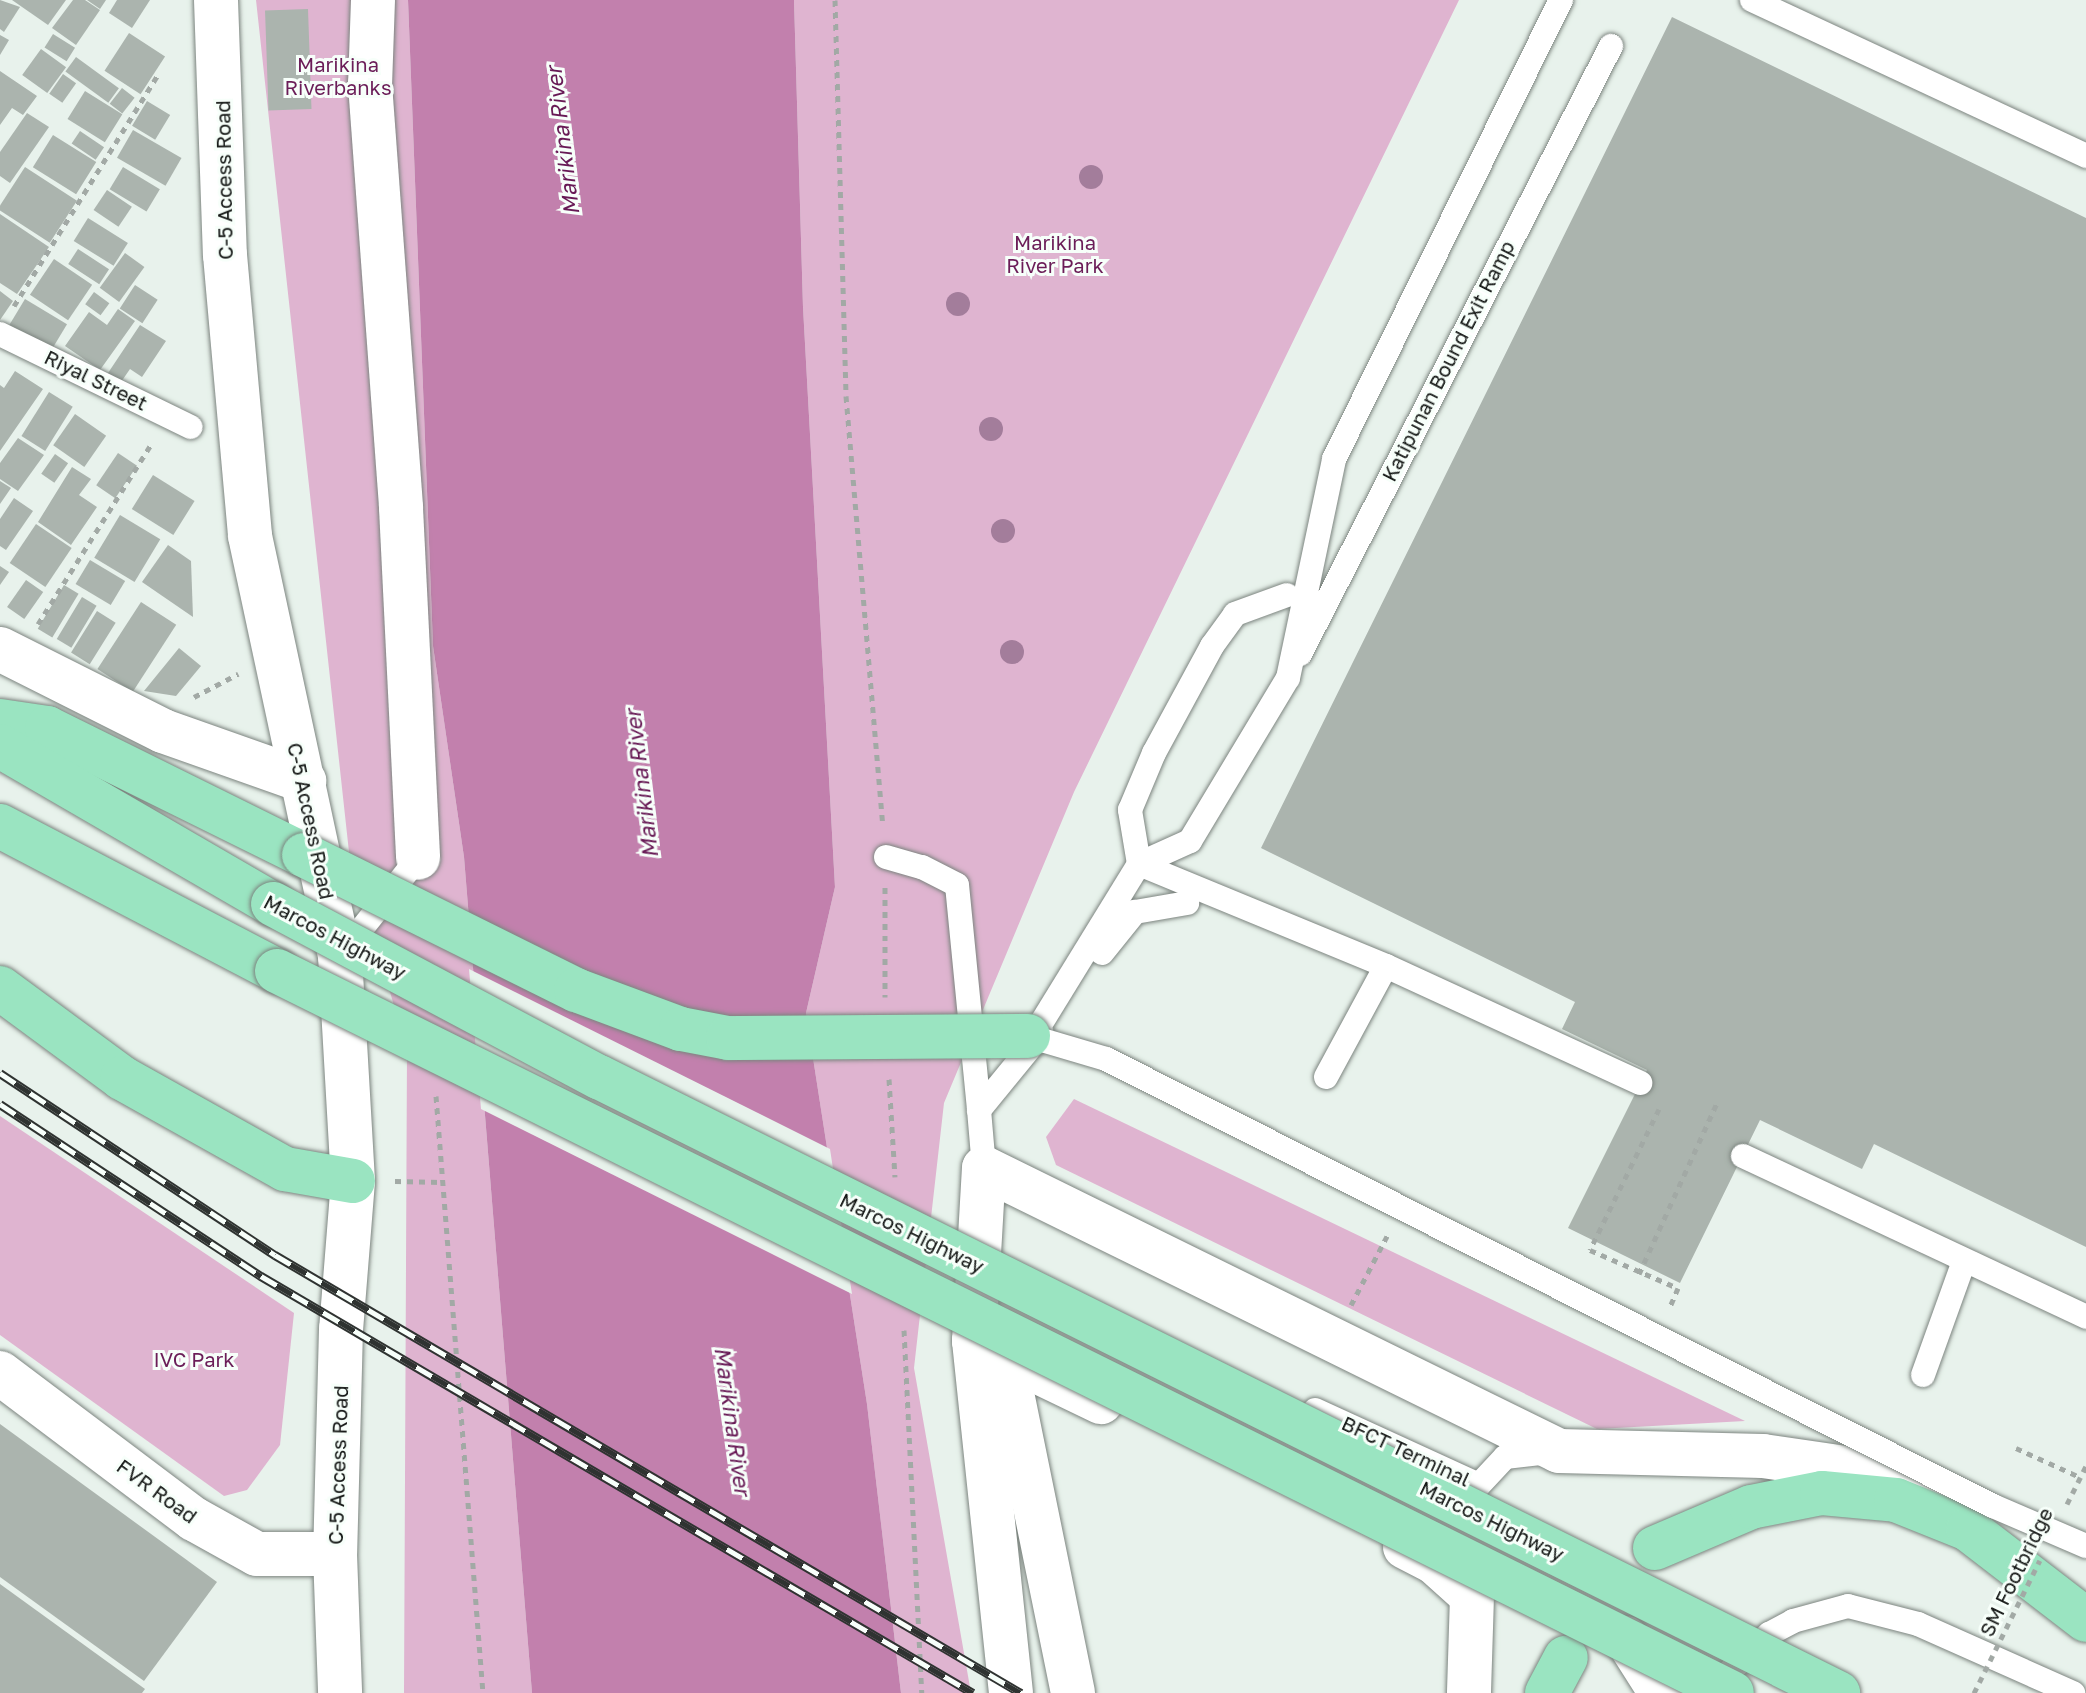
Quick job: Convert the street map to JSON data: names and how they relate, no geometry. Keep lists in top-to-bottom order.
{
  "streets": {
    "main road": ["Marcos Highway"],
    "street": ["C-5 Access Road", "FVR Road"],
    "lane": ["Katipunan Bound Exit Ramp", "Riyal Street", "BFCT Terminal"],
    "path": ["SM Footbridge"]
  },
  "crossings": [
    ["C-5 Access Road", "FVR Road"]
  ],
  "water": ["Marikina River"],
  "parks": ["Marikina Riverbanks", "Marikina River Park", "IVC Park"]
}
